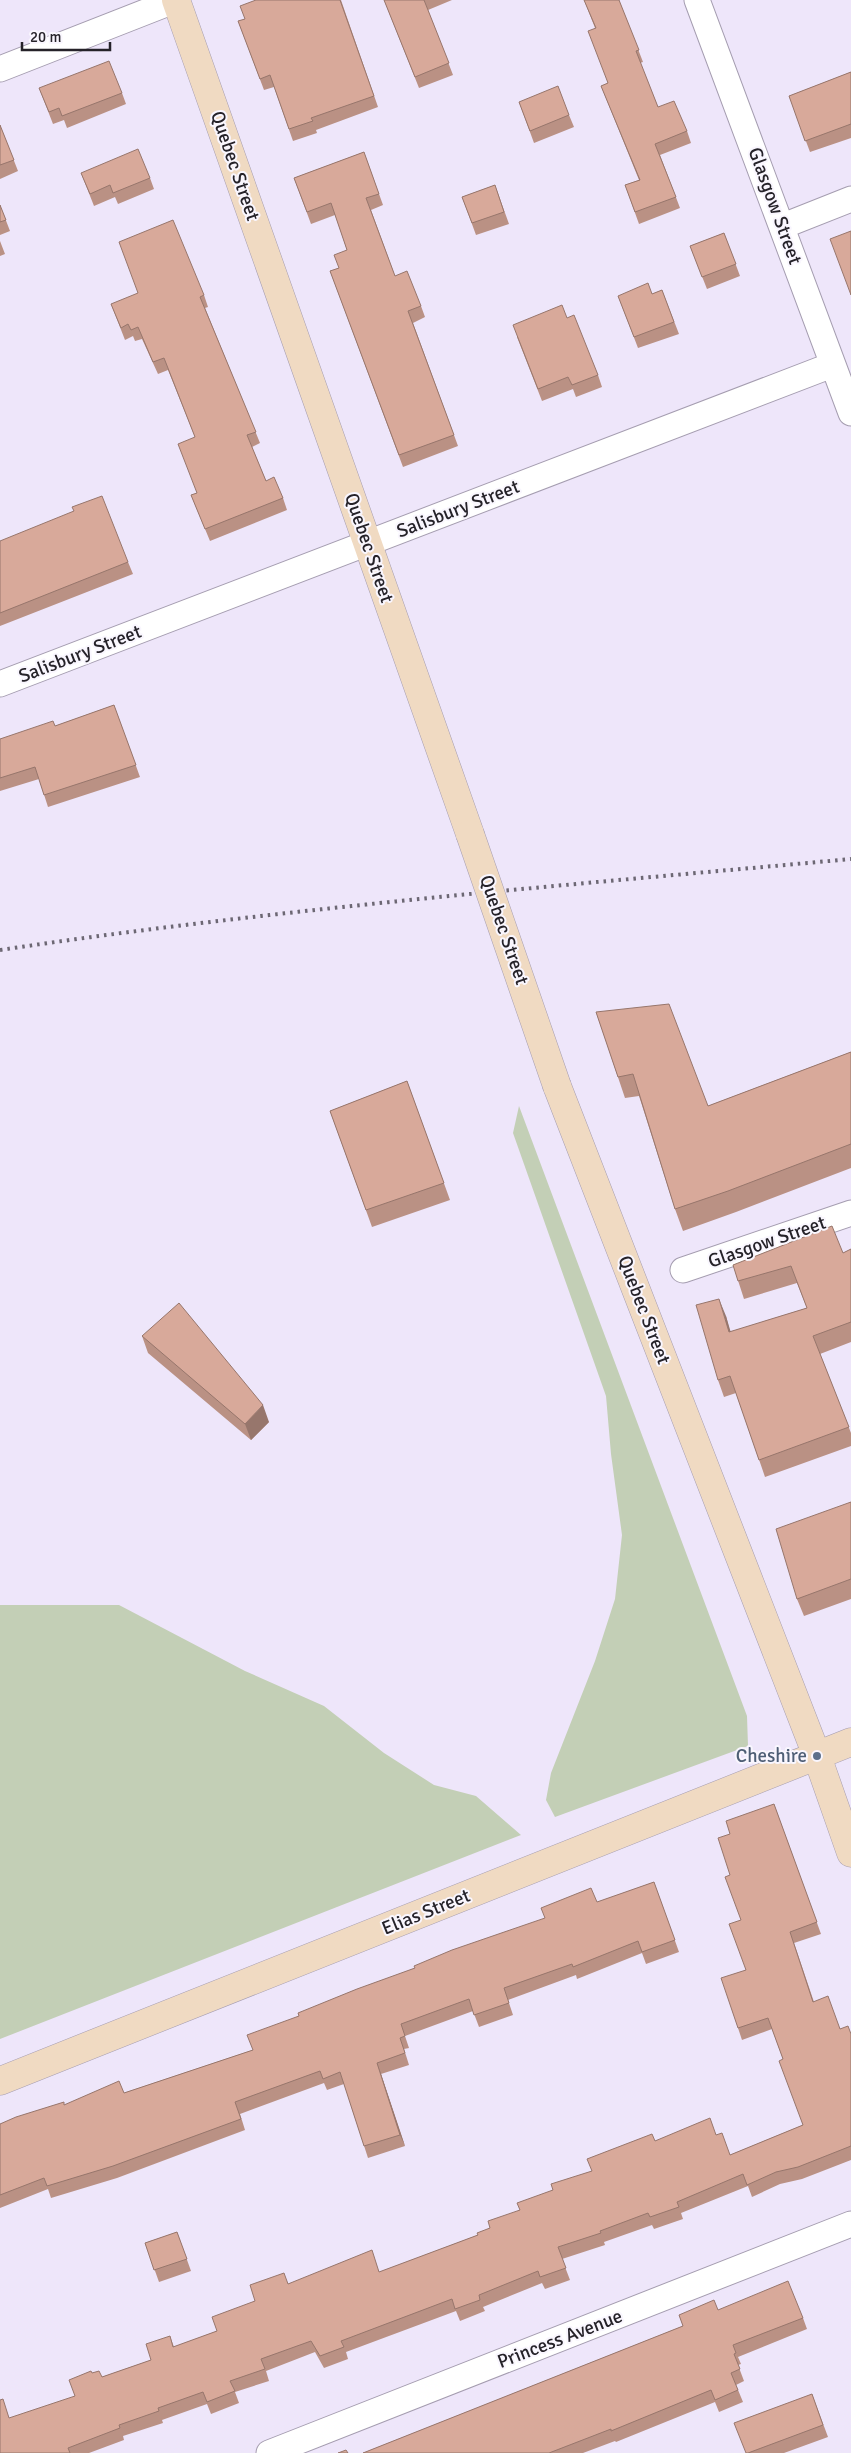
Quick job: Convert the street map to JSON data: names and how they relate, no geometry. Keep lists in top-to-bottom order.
{
  "streets": {
    "street": [
      "Quebec Street",
      "Glasgow Street",
      "Salisbury Street",
      "Elias Street",
      "Princess Avenue"
    ]
  },
  "crossings": [
    ["Quebec Street", "Salisbury Street"],
    ["Quebec Street", "Elias Street"],
    ["Glasgow Street", "Salisbury Street"]
  ],
  "places": ["Cheshire"],
  "scale_bar": "20 m"
}
